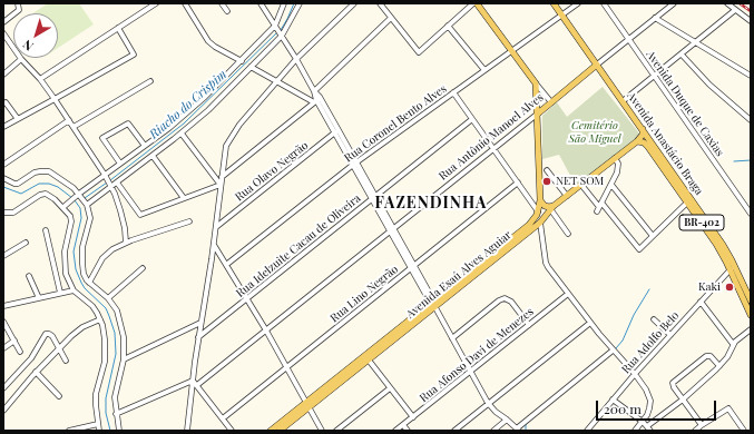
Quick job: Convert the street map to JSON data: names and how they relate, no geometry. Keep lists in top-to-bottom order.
{
  "streets": {
    "main road": [
      "Rua Antônio Manoel Alves",
      "Avenida Anastácio Braga",
      "BR-402",
      "Avenida Esaú Alves Aguiar"
    ],
    "street": [
      "Avenida Duque de Caxias",
      "Rua Coronel Bento Alves",
      "Rua Olavo Negrão",
      "Rua Idelzuite Cacau de Oliveira",
      "Rua Lino Negrão",
      "Rua Adolfo Belo",
      "Rua Afonso Davi de Menezes"
    ]
  },
  "crossings": [
    ["Avenida Duque de Caxias", "Rua Antônio Manoel Alves"],
    ["Rua Coronel Bento Alves", "Avenida Anastácio Braga"],
    ["Rua Antônio Manoel Alves", "Avenida Anastácio Braga"],
    ["Avenida Anastácio Braga", "Avenida Esaú Alves Aguiar"],
    ["Avenida Anastácio Braga", "Rua Adolfo Belo"]
  ],
  "districts": ["FAZENDINHA"],
  "water": ["Riacho do Crispim"],
  "parks": ["Cemitério São Miguel"],
  "places": ["NET SOM", "Kaki"],
  "scale_bar": "200 m",
  "north": "bottom left"
}
